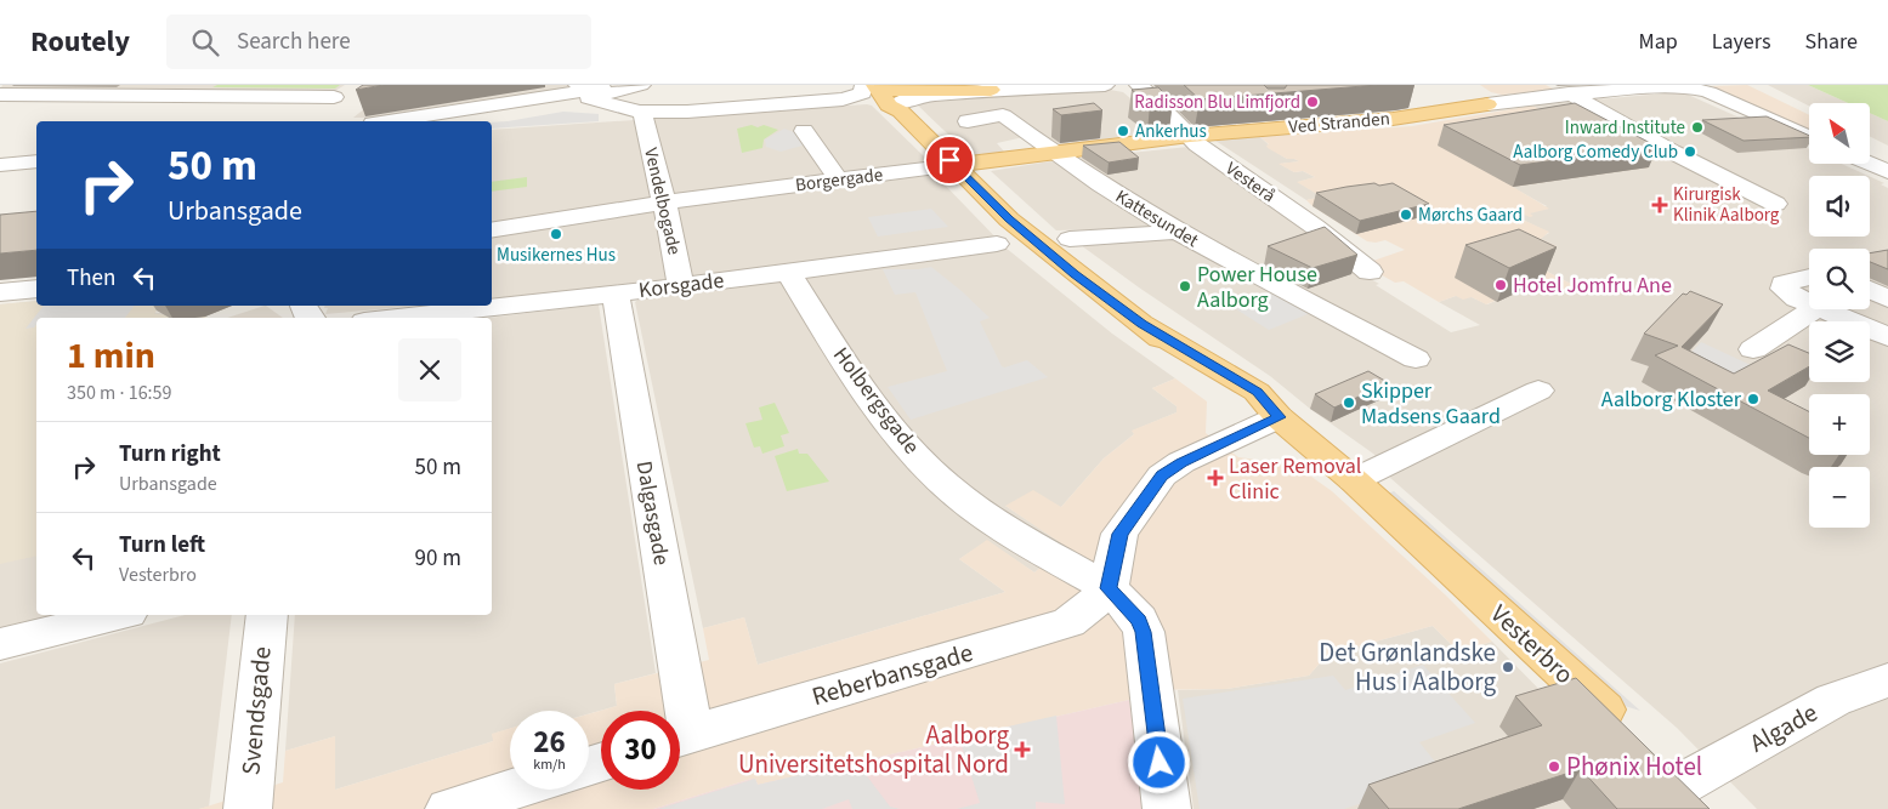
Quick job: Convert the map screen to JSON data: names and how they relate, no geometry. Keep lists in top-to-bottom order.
{
  "streets": {
    "main road": ["Ved Stranden", "Borgergade", "Vesterbro"],
    "street": [
      "Vesterå",
      "Vendelbogade",
      "Kattesundet",
      "Korsgade",
      "Holbergsgade",
      "Dalgasgade",
      "Reberbansgade",
      "Svendsgade",
      "Algade"
    ]
  },
  "crossings": [
    ["Ved Stranden", "Borgergade"],
    ["Ved Stranden", "Vesterå"],
    ["Borgergade", "Vesterå"],
    ["Borgergade", "Vendelbogade"],
    ["Borgergade", "Kattesundet"],
    ["Borgergade", "Vesterbro"],
    ["Vendelbogade", "Korsgade"],
    ["Korsgade", "Holbergsgade"],
    ["Korsgade", "Dalgasgade"],
    ["Holbergsgade", "Reberbansgade"],
    ["Vesterbro", "Algade"]
  ],
  "places": {
    "other": [
      "Radisson Blu Limfjord",
      "Inward Institute",
      "Ankerhus",
      "Aalborg Comedy Club",
      "Mørchs Gaard",
      "Musikernes Hus",
      "Hotel Jomfru Ane",
      "Power House Aalborg",
      "Aalborg Kloster",
      "Skipper Madsens Gaard",
      "Det Grønlandske Hus i Aalborg",
      "Phønix Hotel"
    ],
    "health": ["Kirurgisk Klinik Aalborg", "Laser Removal Clinic", "Aalborg Universitetshospital Nord"]
  },
  "north": "top left",
  "page": {
    "header": "Routely",
    "search": "Search here",
    "nav": ["Map", "Layers", "Share"],
    "map_buttons": ["+", "−"],
    "turn": ["50 m", "Urbansgade"],
    "then": "Then",
    "heading": ["1 min", "350 m · 16:59"],
    "list": [
      {
        "name": "Turn right",
        "note": "Urbansgade",
        "value": "50 m"
      },
      {
        "name": "Turn left",
        "note": "Vesterbro",
        "value": "90 m"
      }
    ],
    "speed": "26 km/h",
    "limit": "30"
  }
}
